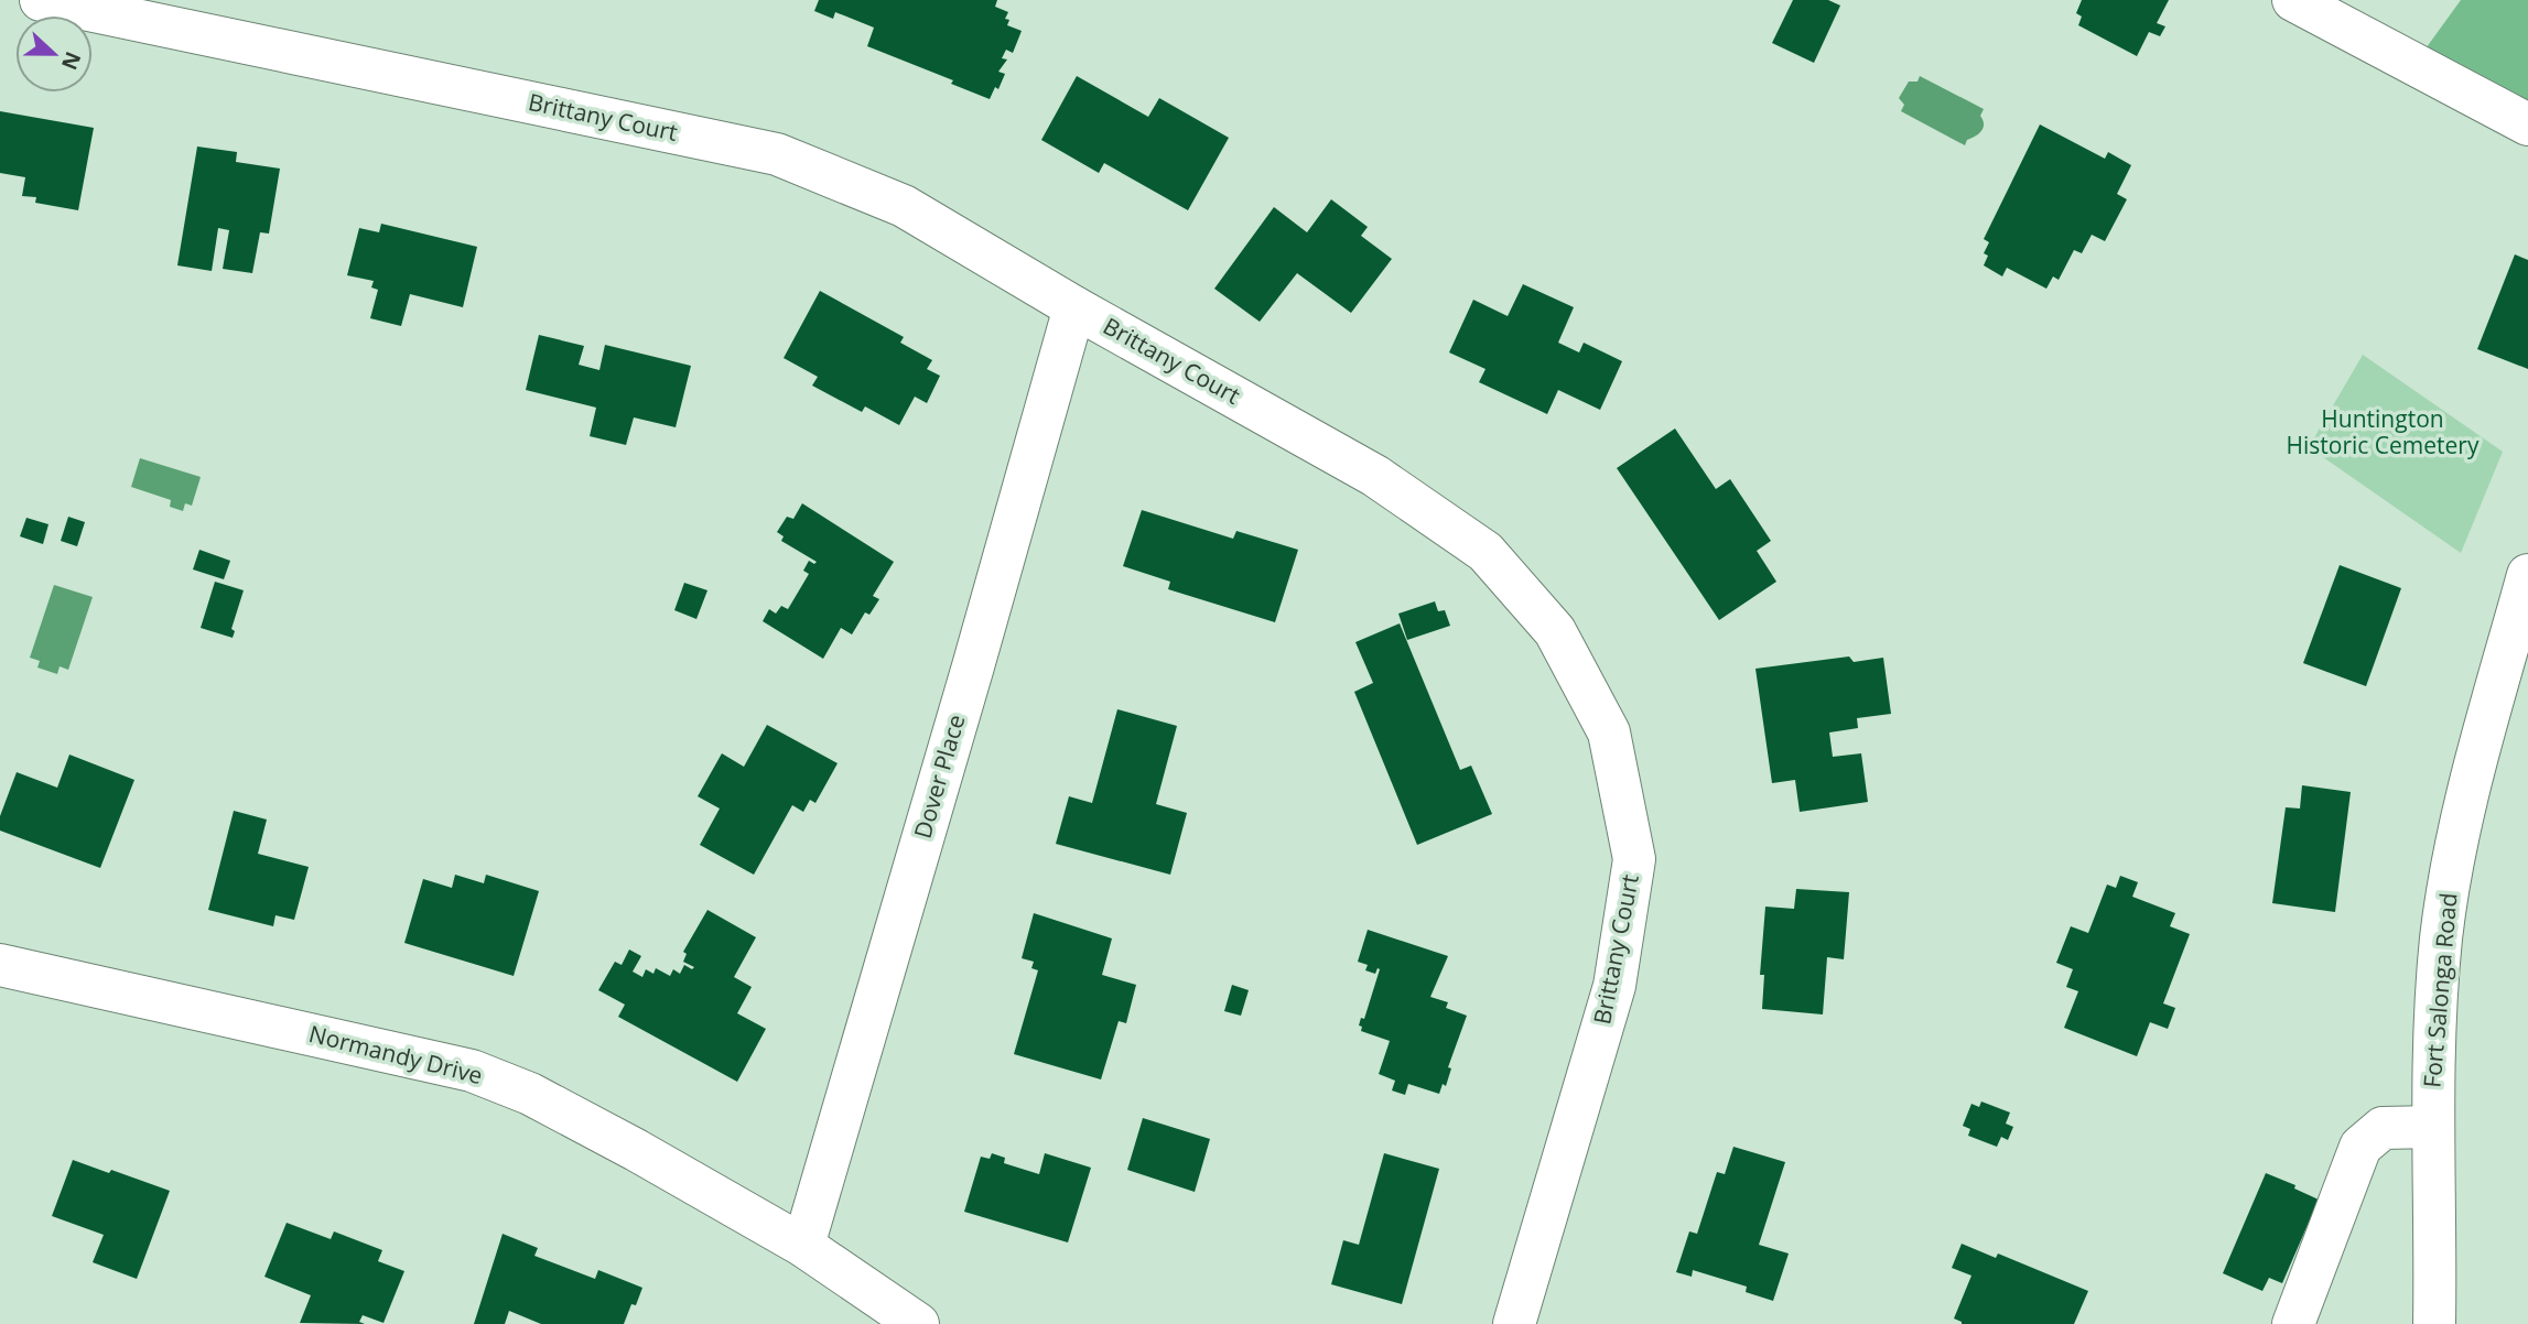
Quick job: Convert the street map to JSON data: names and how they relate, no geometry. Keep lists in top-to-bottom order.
{
  "streets": {
    "street": [
      "Brittany Court",
      "Dover Place",
      "Fort Salonga Road",
      "Normandy Drive"
    ]
  },
  "crossings": [
    ["Brittany Court", "Dover Place"],
    ["Dover Place", "Normandy Drive"]
  ],
  "parks": ["Huntington Historic Cemetery"],
  "north": "right"
}
